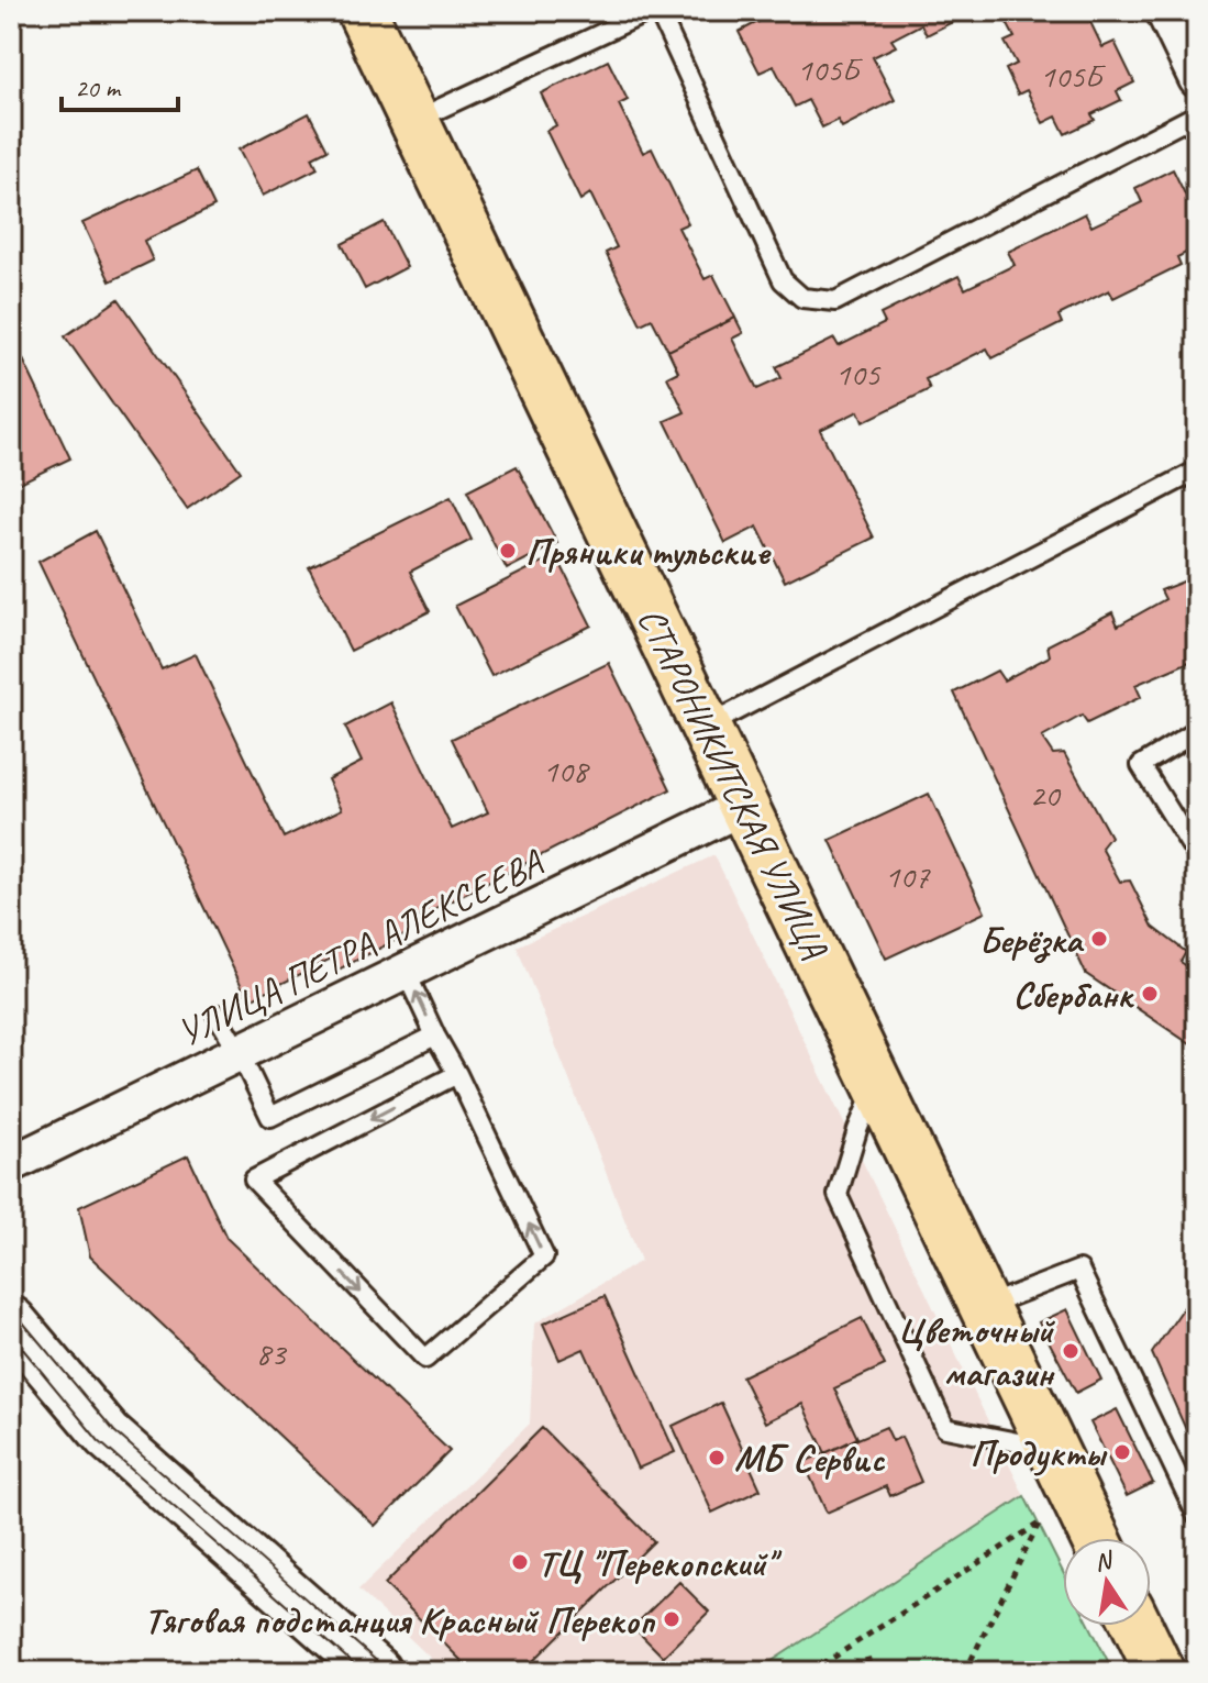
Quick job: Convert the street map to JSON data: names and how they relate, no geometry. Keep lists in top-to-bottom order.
{
  "streets": {
    "main road": ["СТАРОНИКИТСКАЯ УЛИЦА"],
    "street": ["УЛИЦА ПЕТРА АЛЕКСЕЕВА"]
  },
  "crossings": [
    ["СТАРОНИКИТСКАЯ УЛИЦА", "УЛИЦА ПЕТРА АЛЕКСЕЕВА"]
  ],
  "places": [
    "Пряники тульские",
    "Берёзка",
    "Сбербанк",
    "Цветочный магазин",
    "Продукты",
    "МБ Сервис",
    "ТЦ \"Перекопский\"",
    "Тяговая подстанция Красный Перекоп"
  ],
  "house_numbers": [
    "105Б",
    "105Б",
    "105",
    "108",
    "20",
    "107",
    "83"
  ],
  "scale_bar": "20 m",
  "north": "top"
}
